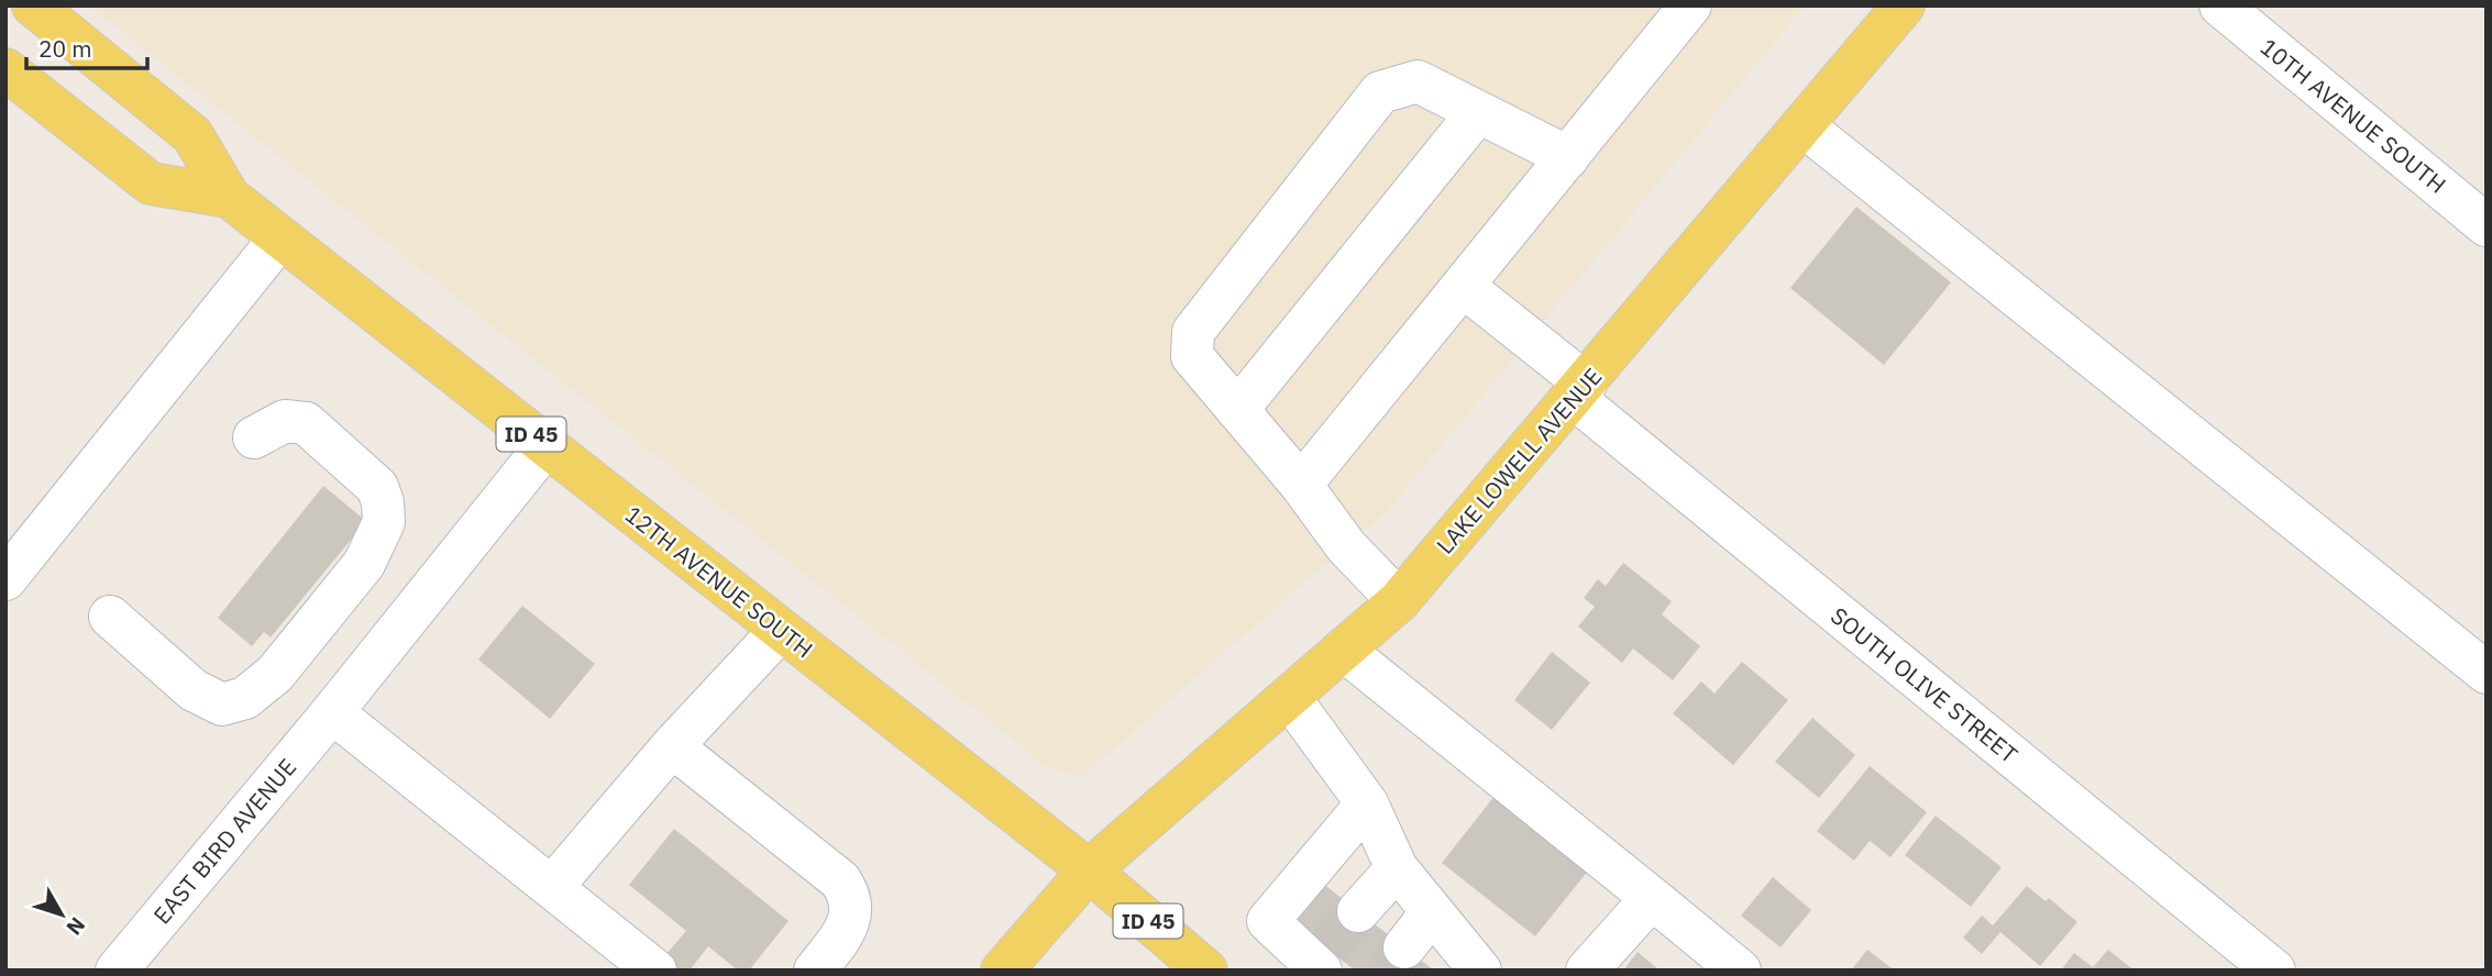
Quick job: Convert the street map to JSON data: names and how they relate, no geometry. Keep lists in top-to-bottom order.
{
  "streets": {
    "main road": ["ID 45", "LAKE LOWELL AVENUE", "12TH AVENUE SOUTH"],
    "street": ["10TH AVENUE SOUTH", "SOUTH OLIVE STREET", "EAST BIRD AVENUE"]
  },
  "crossings": [
    ["LAKE LOWELL AVENUE", "12TH AVENUE SOUTH"],
    ["LAKE LOWELL AVENUE", "SOUTH OLIVE STREET"],
    ["12TH AVENUE SOUTH", "EAST BIRD AVENUE"]
  ],
  "scale_bar": "20 m",
  "north": "bottom right"
}
